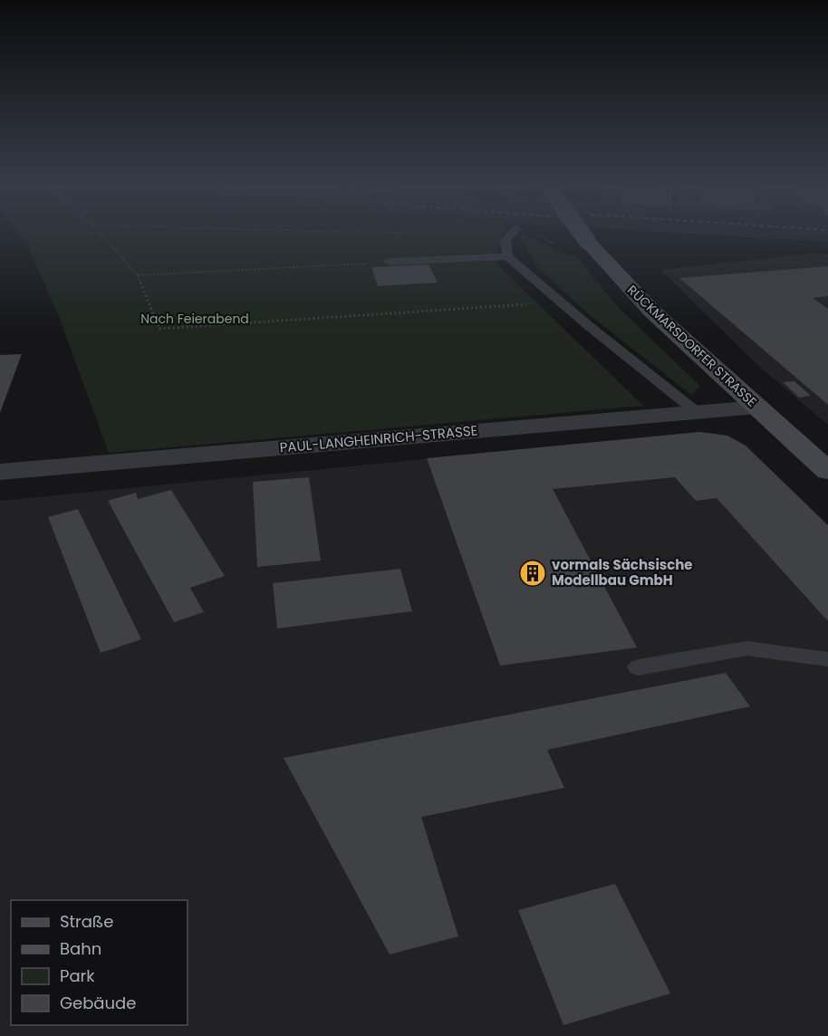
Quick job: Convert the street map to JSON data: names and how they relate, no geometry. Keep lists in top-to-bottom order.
{
  "streets": {
    "main road": ["RÜCKMARSDORFER STRASSE"],
    "street": ["PAUL-LANGHEINRICH-STRASSE"]
  },
  "crossings": [
    ["RÜCKMARSDORFER STRASSE", "PAUL-LANGHEINRICH-STRASSE"]
  ],
  "parks": ["Nach Feierabend"],
  "places": {
    "building": ["vormals Sächsische Modellbau GmbH"]
  },
  "legend": [
    "Straße",
    "Bahn",
    "Park",
    "Gebäude"
  ]
}
